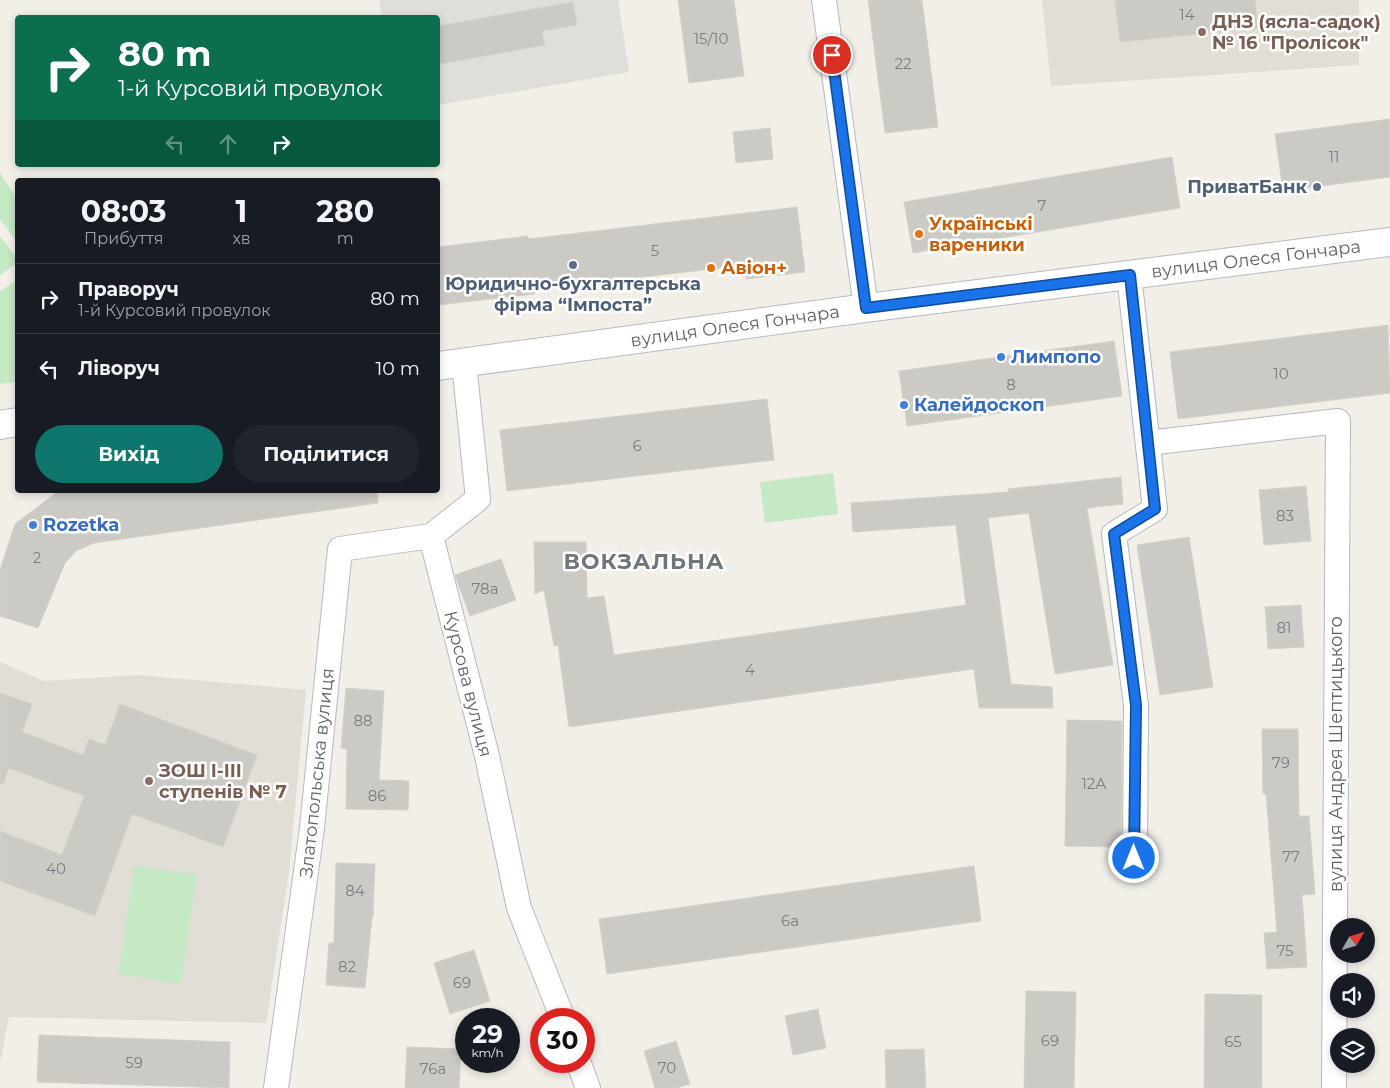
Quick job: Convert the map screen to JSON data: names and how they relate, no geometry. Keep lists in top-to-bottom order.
{
  "streets": {
    "street": [
      "вулиця Олеся Гончара",
      "Курсова вулиця",
      "вулиця Андрея Шептицького",
      "Златопольська вулиця"
    ]
  },
  "crossings": [
    ["Курсова вулиця", "Златопольська вулиця"]
  ],
  "districts": ["ВОКЗАЛЬНА"],
  "places": [
    "ДНЗ (ясла-садок) № 16 \"Пролісок\"",
    "ПриватБанк",
    "Українські вареники",
    "Юридично-бухгалтерська фірма “Імпоста”",
    "Авіон+",
    "Лимпопо",
    "Калейдоскоп",
    "Rozetka",
    "ЗОШ І-ІІІ ступенів № 7"
  ],
  "house_numbers": [
    "14",
    "15/10",
    "22",
    "11",
    "7",
    "5",
    "10",
    "8",
    "6",
    "83",
    "2",
    "78а",
    "81",
    "4",
    "88",
    "79",
    "12А",
    "86",
    "77",
    "40",
    "84",
    "6а",
    "75",
    "82",
    "69",
    "69",
    "65",
    "59",
    "70",
    "76а"
  ],
  "north": "top right",
  "page": {
    "turn": ["80 m", "1-й Курсовий провулок"],
    "eta": [
      "08:03",
      "Прибуття",
      "1",
      "хв",
      "280",
      "m"
    ],
    "list": [
      {
        "name": "Праворуч",
        "note": "1-й Курсовий провулок",
        "value": "80 m"
      },
      {
        "name": "Ліворуч",
        "value": "10 m"
      }
    ],
    "buttons": ["Вихід", "Поділитися"],
    "speed": "29 km/h",
    "limit": "30"
  }
}
